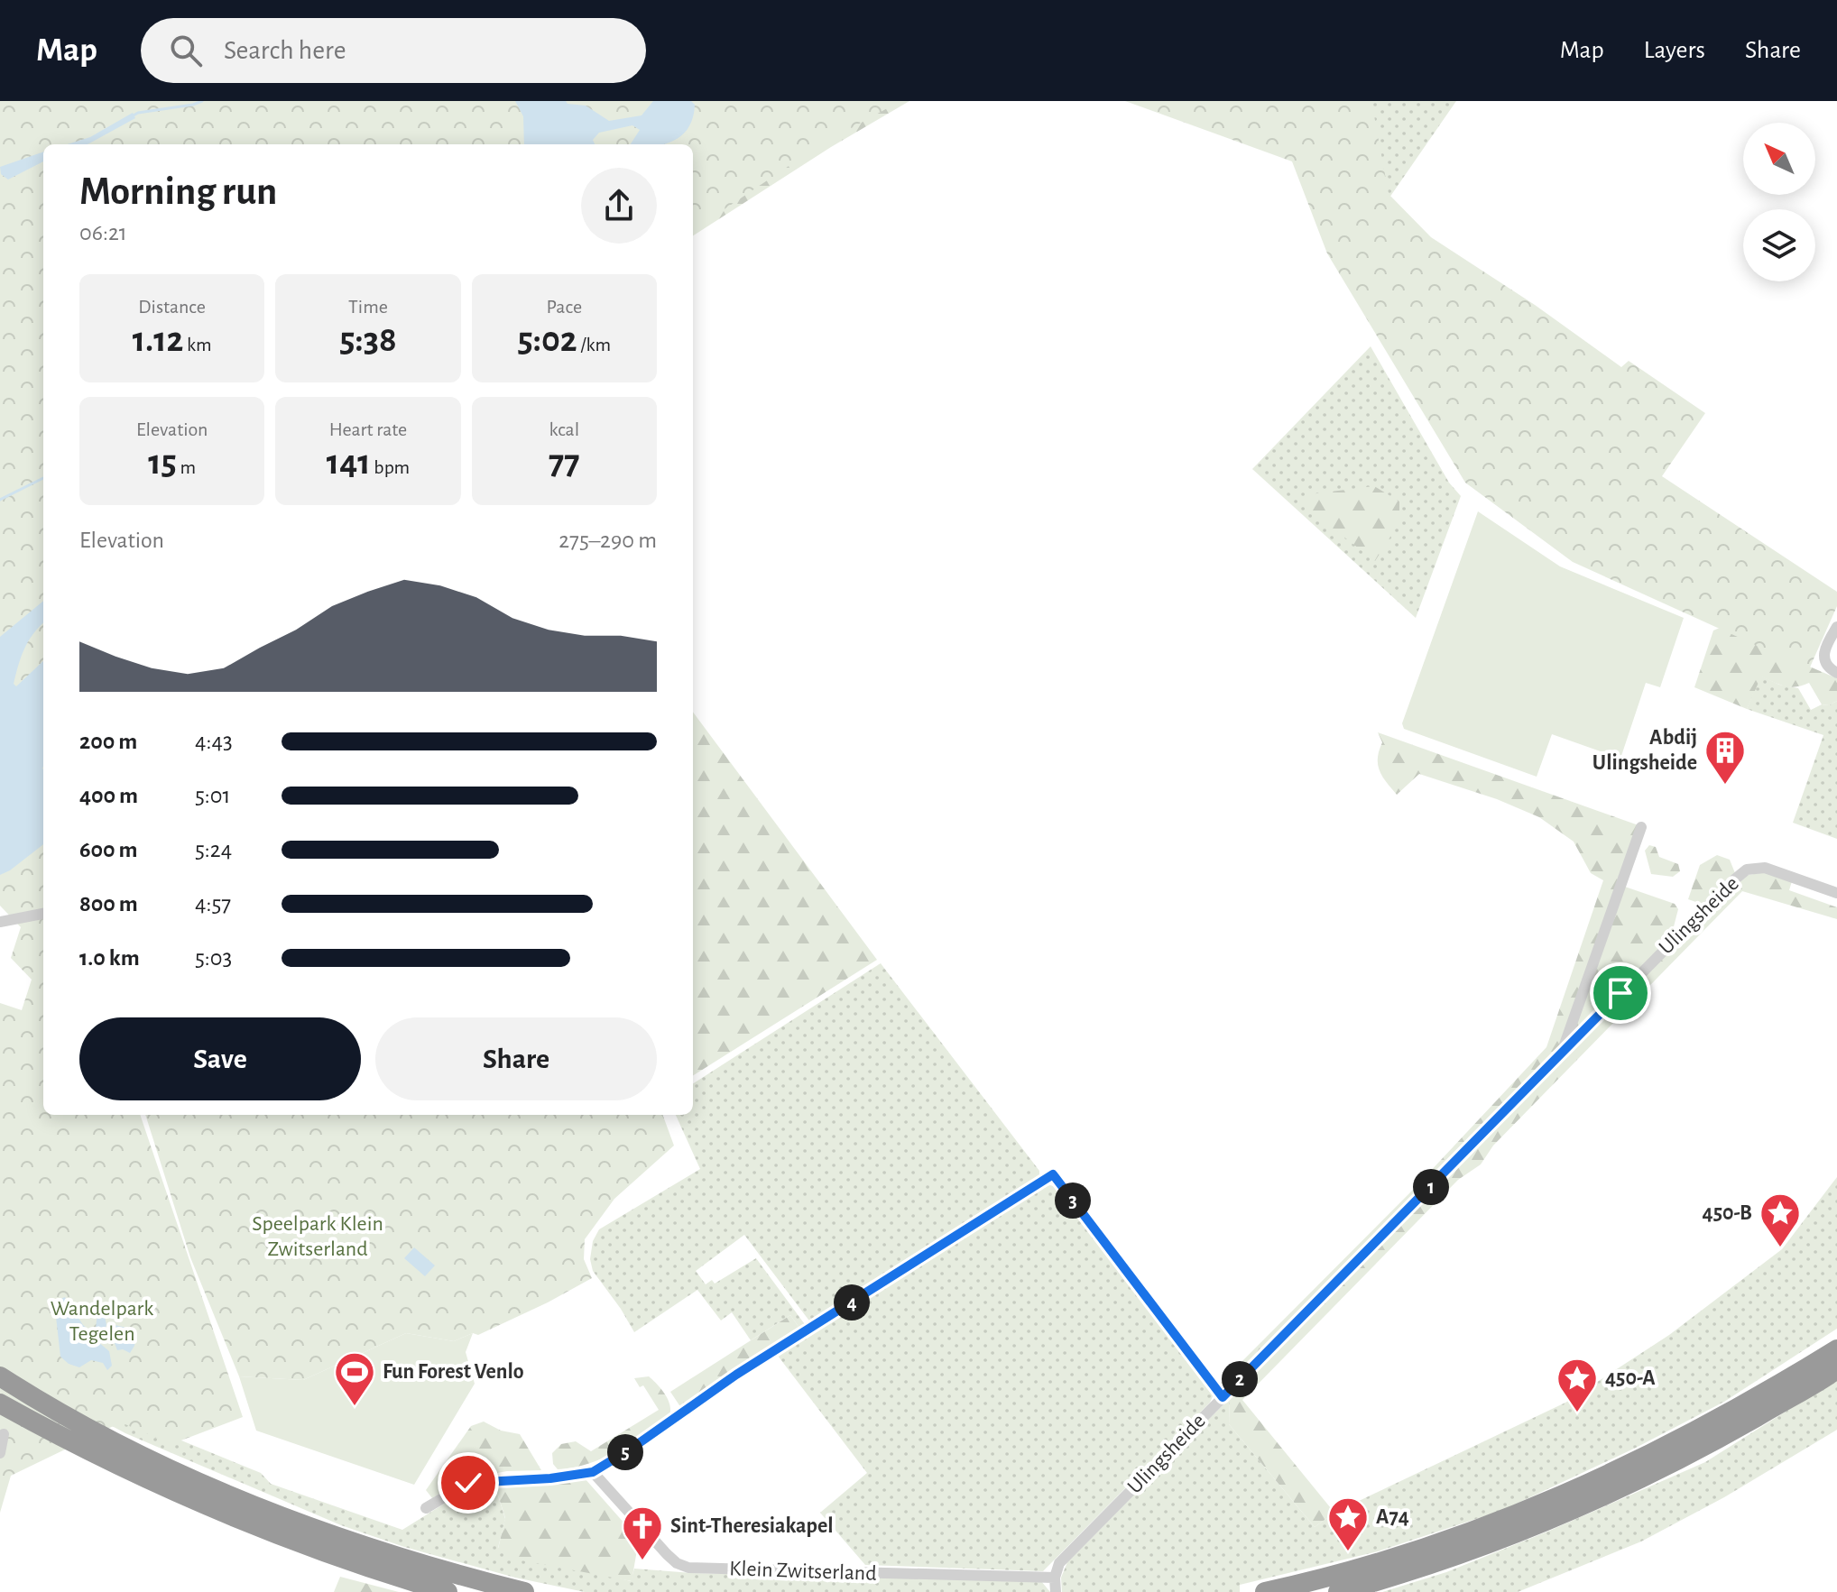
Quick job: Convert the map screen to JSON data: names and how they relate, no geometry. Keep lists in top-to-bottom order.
{
  "streets": {
    "street": ["Ulingsheide", "Klein Zwitserland"]
  },
  "crossings": [
    ["Ulingsheide", "Klein Zwitserland"]
  ],
  "parks": ["Speelpark Klein Zwitserland", "Wandelpark Tegelen"],
  "places": {
    "building": ["Abdij Ulingsheide"],
    "place": ["450-B", "450-A", "A74"],
    "sports": ["Fun Forest Venlo"],
    "church": ["Sint-Theresiakapel"]
  },
  "north": "top left",
  "page": {
    "header": "Map",
    "search": "Search here",
    "nav": ["Map", "Layers", "Share"],
    "heading": ["Morning run", "06:21"],
    "stats": [
      ["Distance", "1.12 km"],
      ["Time", "5:38"],
      ["Pace", "5:02 /km"],
      ["Elevation", "15 m"],
      ["Heart rate", "141 bpm"],
      ["kcal", "77"]
    ],
    "chart": ["Elevation", "275–290 m"],
    "list": [
      {
        "name": "200 m",
        "note": "4:43"
      },
      {
        "name": "400 m",
        "note": "5:01"
      },
      {
        "name": "600 m",
        "note": "5:24"
      },
      {
        "name": "800 m",
        "note": "4:57"
      },
      {
        "name": "1.0 km",
        "note": "5:03"
      }
    ],
    "buttons": ["Save", "Share"],
    "pins": [
      "1",
      "3",
      "4",
      "2",
      "5"
    ]
  }
}
